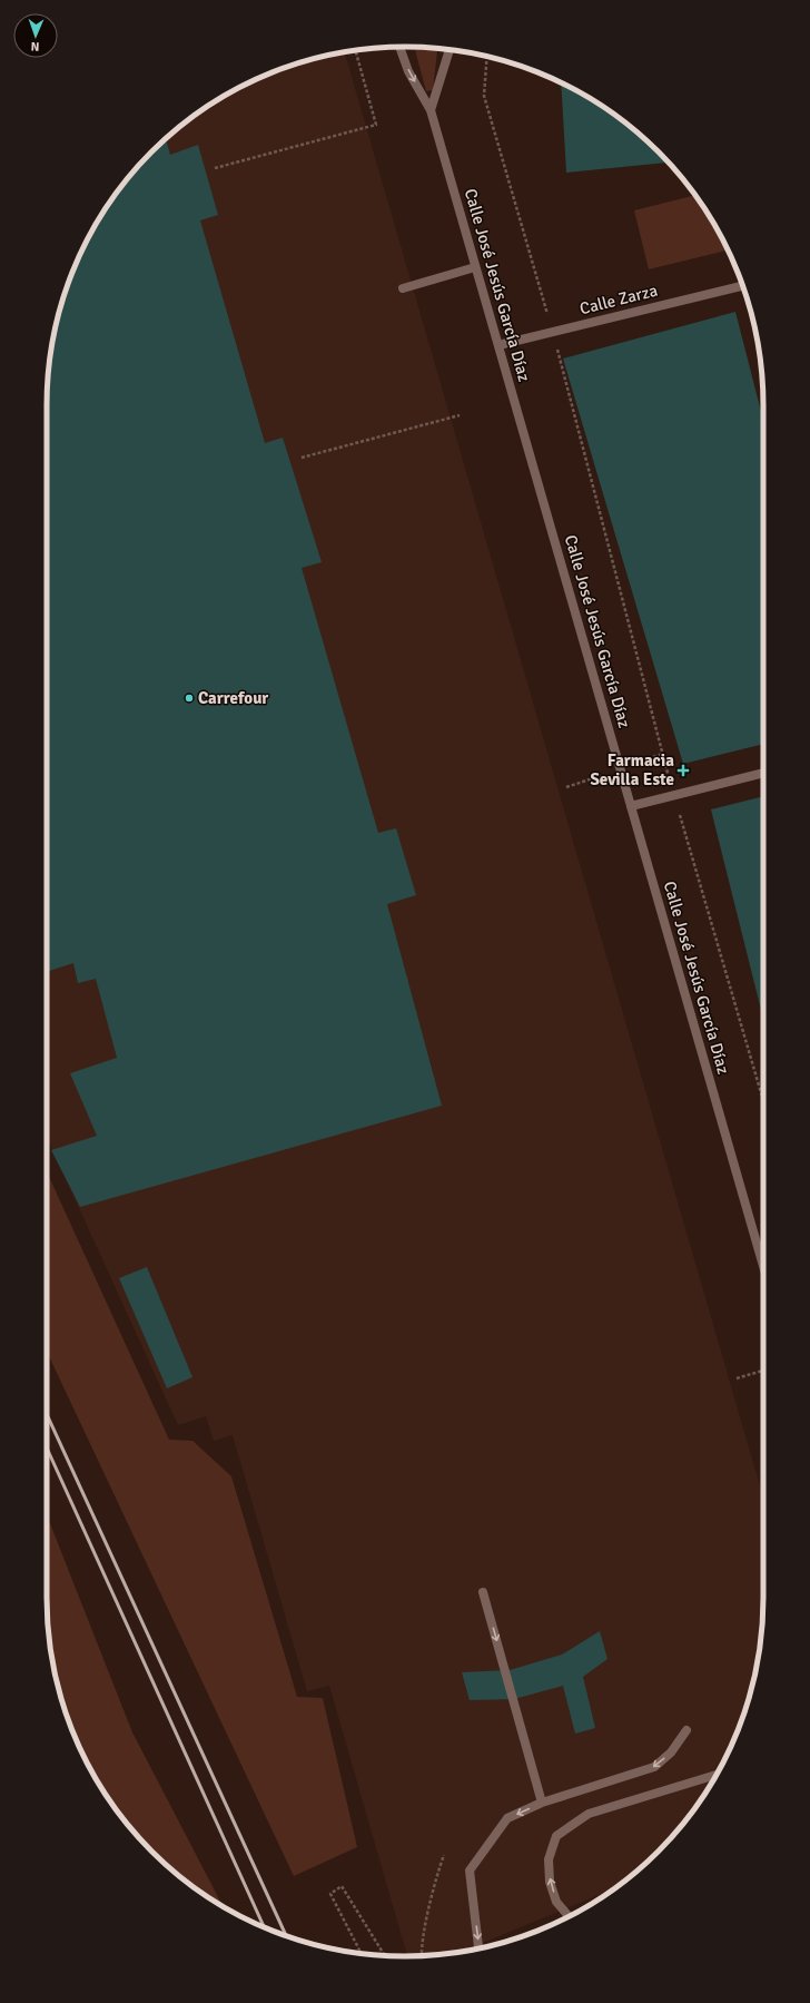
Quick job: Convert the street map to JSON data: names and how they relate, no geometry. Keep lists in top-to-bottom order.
{
  "streets": {
    "street": ["Calle José Jesús García Díaz", "Calle Zarza"]
  },
  "crossings": [
    ["Calle José Jesús García Díaz", "Calle Zarza"]
  ],
  "places": {
    "other": ["Carrefour"],
    "health": ["Farmacia Sevilla Este"]
  },
  "north": "bottom"
}
